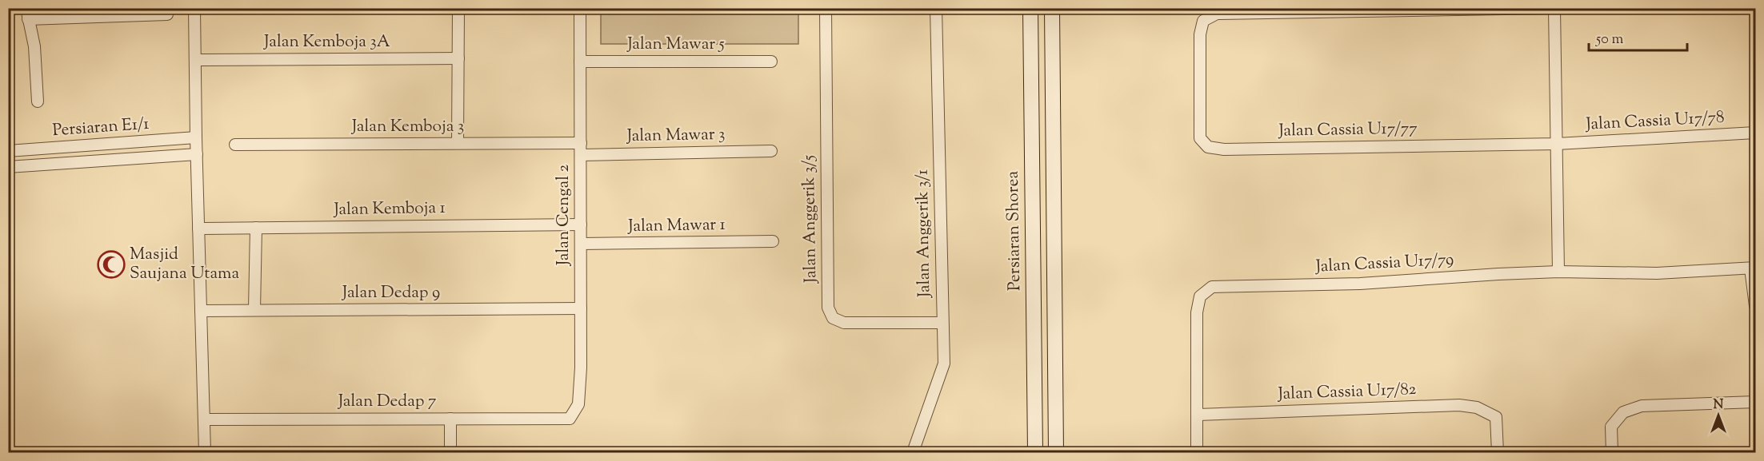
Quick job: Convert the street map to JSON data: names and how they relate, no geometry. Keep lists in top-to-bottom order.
{
  "streets": {
    "main road": ["Persiaran Shorea"],
    "street": [
      "Jalan Kemboja 3A",
      "Jalan Mawar 5",
      "Jalan Cassia U17/78",
      "Jalan Kemboja 3",
      "Persiaran E1/1",
      "Jalan Cassia U17/77",
      "Jalan Mawar 3",
      "Jalan Kemboja 1",
      "Jalan Cengal 2",
      "Jalan Anggerik 3/5",
      "Jalan Mawar 1",
      "Jalan Anggerik 3/1",
      "Jalan Cassia U17/79",
      "Jalan Dedap 9",
      "Jalan Cassia U17/82",
      "Jalan Dedap 7"
    ]
  },
  "crossings": [
    ["Jalan Mawar 5", "Jalan Cengal 2"],
    ["Jalan Cassia U17/78", "Jalan Cassia U17/77"],
    ["Jalan Kemboja 3", "Jalan Cengal 2"],
    ["Jalan Mawar 3", "Jalan Cengal 2"],
    ["Jalan Kemboja 1", "Jalan Cengal 2"],
    ["Jalan Cengal 2", "Jalan Mawar 1"],
    ["Jalan Cengal 2", "Jalan Dedap 9"],
    ["Jalan Cengal 2", "Jalan Dedap 7"],
    ["Jalan Anggerik 3/5", "Jalan Anggerik 3/1"],
    ["Jalan Cassia U17/79", "Jalan Cassia U17/82"]
  ],
  "places": {
    "mosque": ["Masjid Saujana Utama"]
  },
  "scale_bar": "50 m",
  "north": "top"
}
